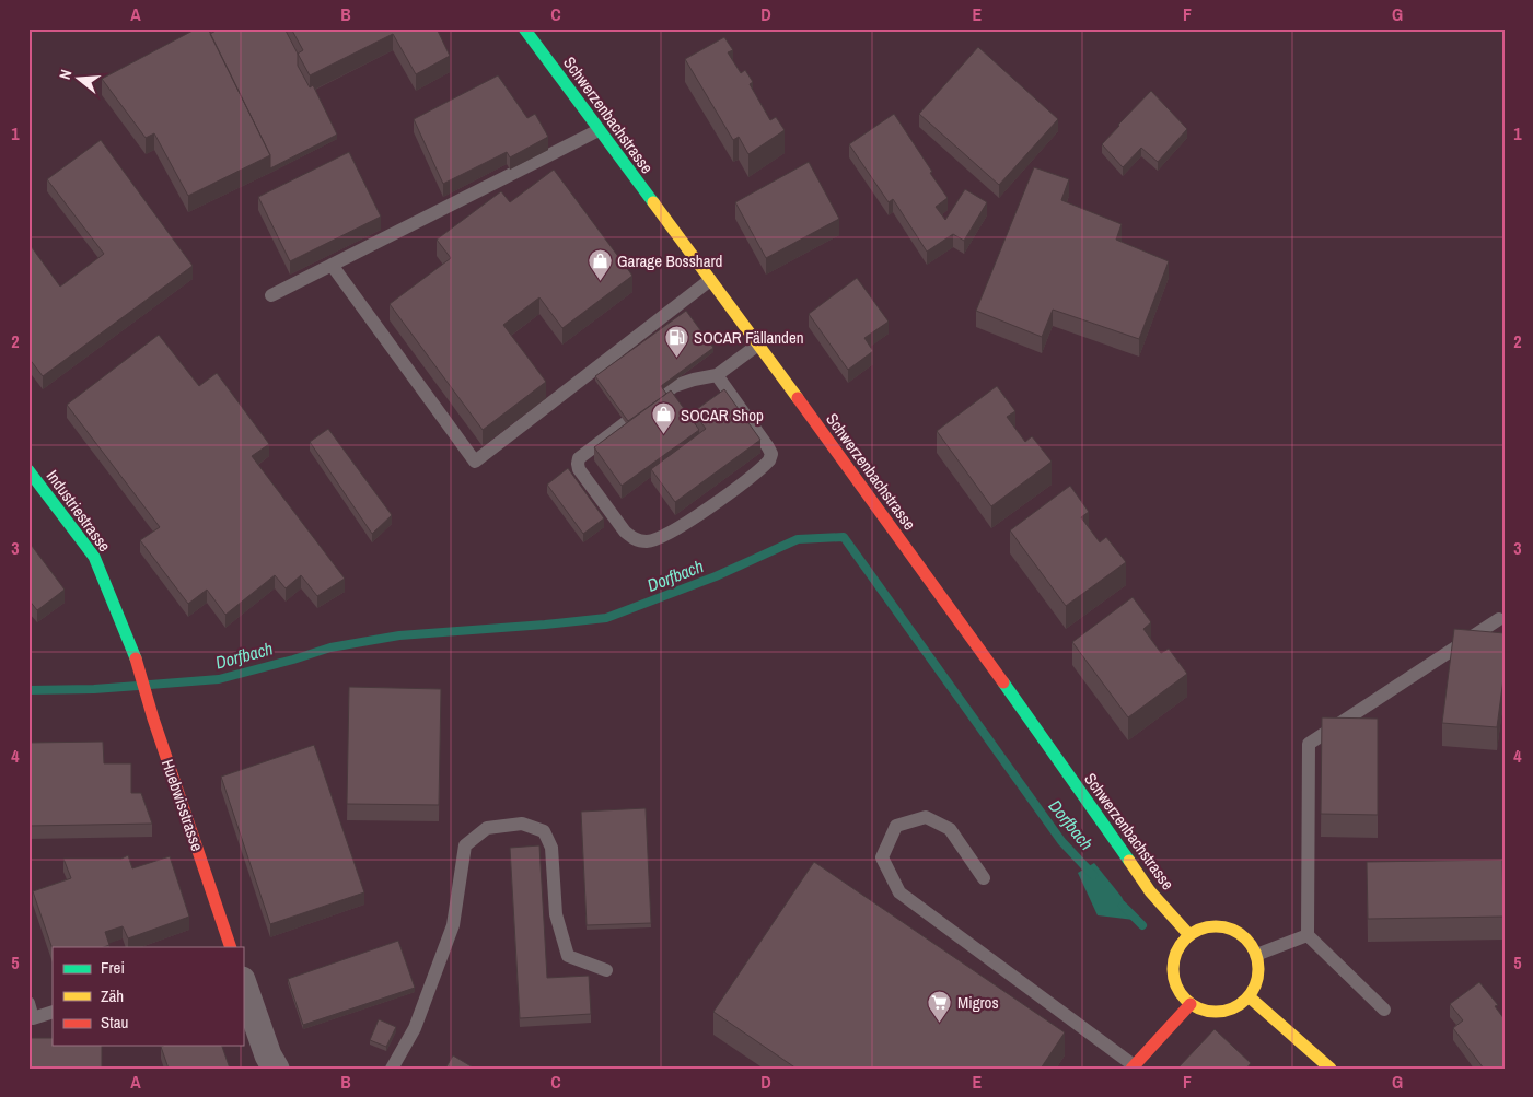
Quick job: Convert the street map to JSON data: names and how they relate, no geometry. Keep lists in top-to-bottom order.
{
  "streets": {
    "main road": ["Schwerzenbachstrasse", "Industriestrasse", "Huebwisstrasse"]
  },
  "crossings": [
    ["Industriestrasse", "Huebwisstrasse"]
  ],
  "water": ["Dorfbach"],
  "places": {
    "shop": ["Garage Bosshard", "SOCAR Shop"],
    "fuel station": ["SOCAR Fällanden"],
    "supermarket": ["Migros"]
  },
  "legend": ["Frei", "Zäh", "Stau"],
  "north": "left",
  "grid": {
    "columns": [
      "A",
      "B",
      "C",
      "D",
      "E",
      "F",
      "G"
    ],
    "rows": [
      "1",
      "2",
      "3",
      "4",
      "5"
    ]
  }
}
